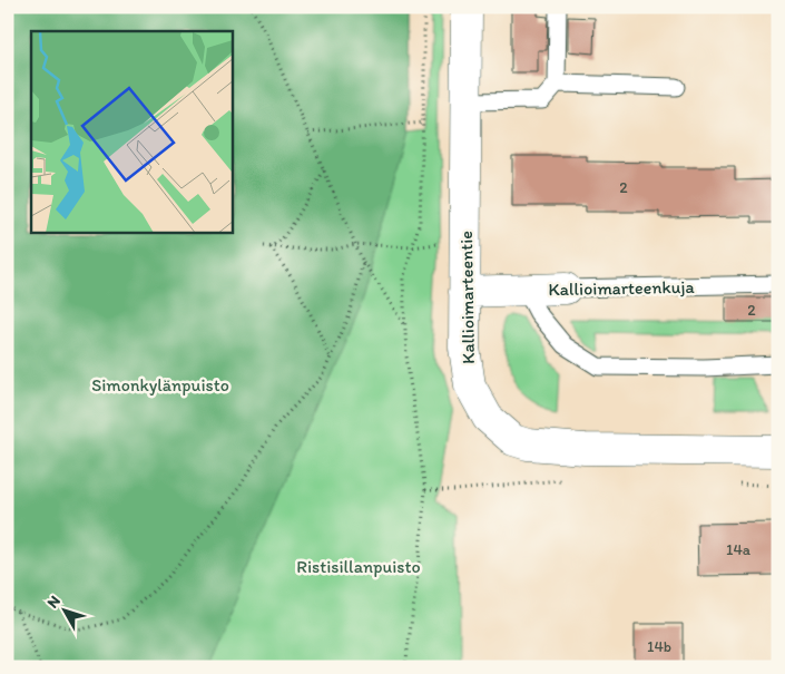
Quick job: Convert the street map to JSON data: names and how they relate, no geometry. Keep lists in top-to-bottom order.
{
  "streets": {
    "street": ["Kallioimarteenkuja", "Kallioimarteentie"]
  },
  "crossings": [
    ["Kallioimarteenkuja", "Kallioimarteentie"]
  ],
  "parks": ["Simonkylänpuisto", "Ristisillanpuisto"],
  "house_numbers": [
    "2",
    "2",
    "14a",
    "14b"
  ],
  "north": "top left"
}
